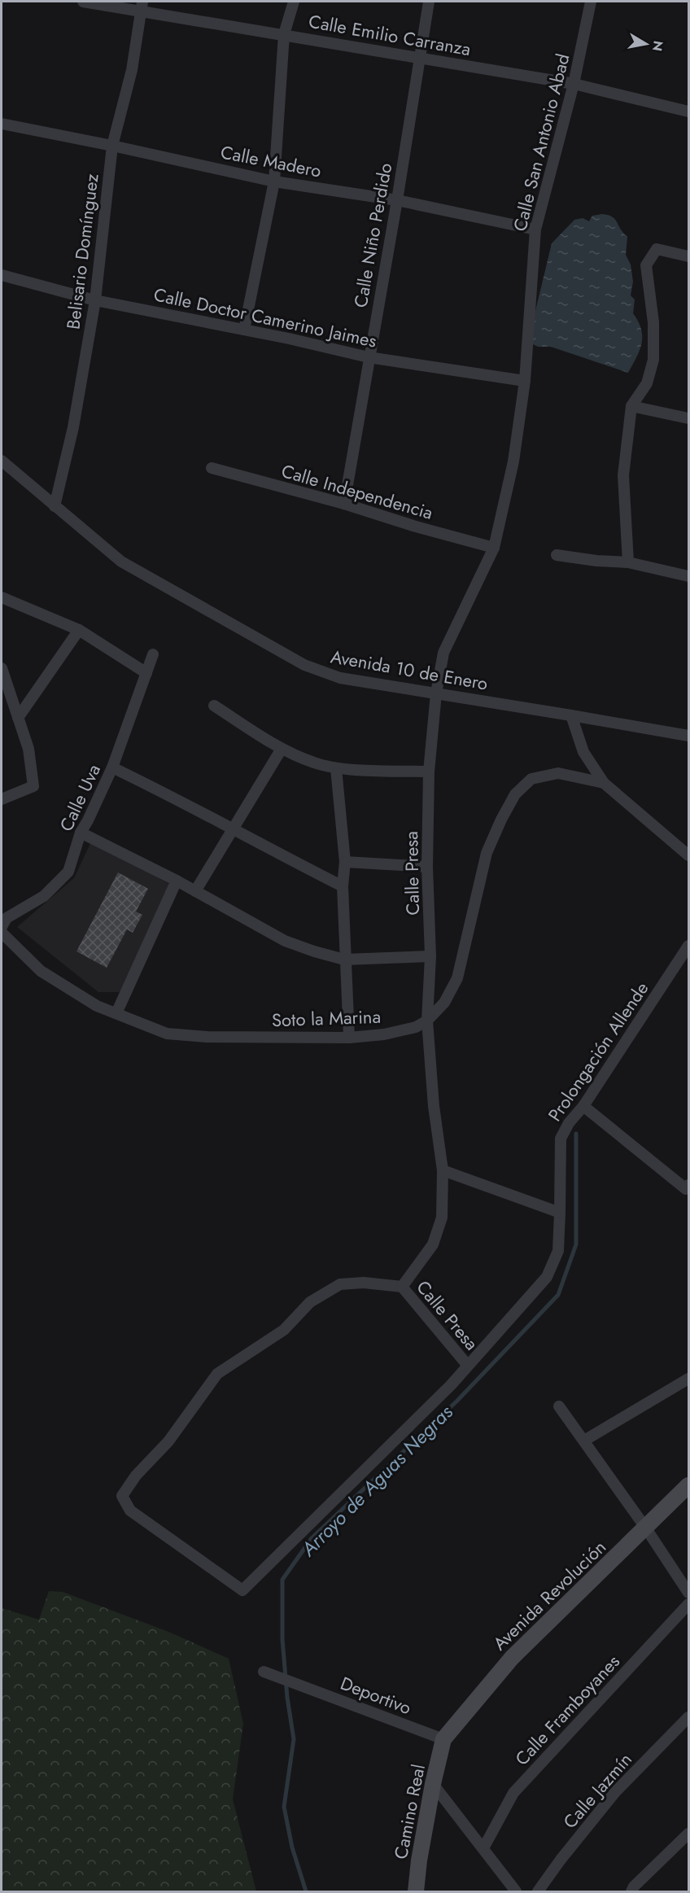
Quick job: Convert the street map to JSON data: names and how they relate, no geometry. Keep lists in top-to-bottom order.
{
  "streets": {
    "street": [
      "Calle Emilio Carranza",
      "Calle San Antonio Abad",
      "Calle Madero",
      "Calle Niño Perdido",
      "Belisario Domínguez",
      "Calle Doctor Camerino Jaimes",
      "Calle Independencia",
      "Avenida 10 de Enero",
      "Calle Uva",
      "Calle Presa",
      "Soto la Marina",
      "Prolongación Allende",
      "Avenida Revolución",
      "Deportivo",
      "Calle Framboyanes",
      "Calle Jazmín",
      "Camino Real"
    ]
  },
  "crossings": [
    ["Calle Emilio Carranza", "Calle San Antonio Abad"],
    ["Calle Emilio Carranza", "Calle Niño Perdido"],
    ["Calle Emilio Carranza", "Belisario Domínguez"],
    ["Calle San Antonio Abad", "Calle Madero"],
    ["Calle San Antonio Abad", "Calle Doctor Camerino Jaimes"],
    ["Calle San Antonio Abad", "Calle Presa"],
    ["Calle Madero", "Calle Niño Perdido"],
    ["Calle Madero", "Belisario Domínguez"],
    ["Calle Niño Perdido", "Calle Doctor Camerino Jaimes"],
    ["Calle Niño Perdido", "Calle Independencia"],
    ["Belisario Domínguez", "Calle Doctor Camerino Jaimes"],
    ["Belisario Domínguez", "Avenida 10 de Enero"],
    ["Calle Independencia", "Calle Presa"],
    ["Avenida 10 de Enero", "Calle Presa"],
    ["Calle Presa", "Soto la Marina"],
    ["Calle Presa", "Prolongación Allende"],
    ["Avenida Revolución", "Deportivo"],
    ["Avenida Revolución", "Camino Real"],
    ["Deportivo", "Camino Real"]
  ],
  "water": ["Arroyo de Aguas Negras"],
  "north": "right"
}
